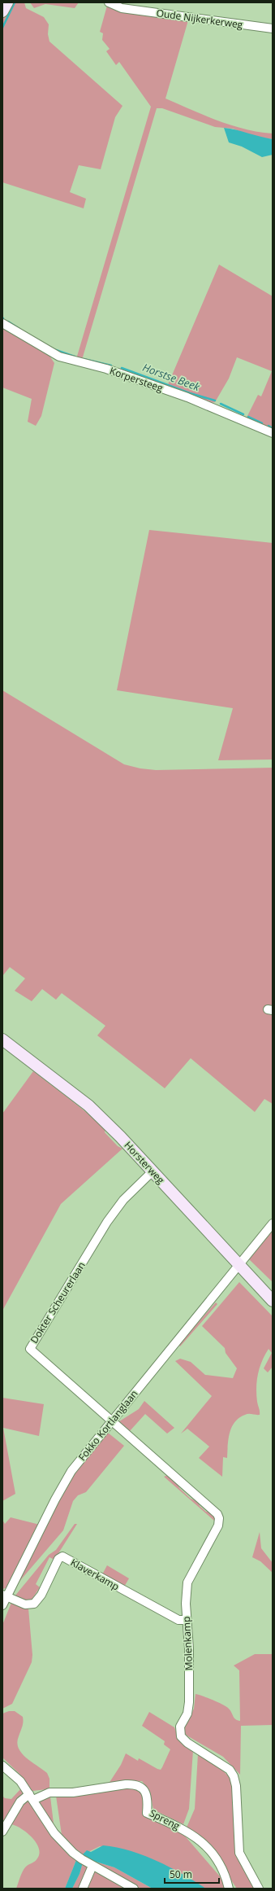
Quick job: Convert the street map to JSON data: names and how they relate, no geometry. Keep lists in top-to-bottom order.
{
  "streets": {
    "main road": ["Horsterweg"],
    "street": [
      "Oude Nijkerkerweg",
      "Korpersteeg",
      "Dokter Scheurerlaan",
      "Fokko Kortlanglaan",
      "Klaverkamp",
      "Molenkamp",
      "Spreng"
    ]
  },
  "crossings": [
    ["Horsterweg", "Dokter Scheurerlaan"],
    ["Horsterweg", "Fokko Kortlanglaan"],
    ["Dokter Scheurerlaan", "Fokko Kortlanglaan"],
    ["Dokter Scheurerlaan", "Molenkamp"],
    ["Fokko Kortlanglaan", "Klaverkamp"],
    ["Fokko Kortlanglaan", "Molenkamp"],
    ["Klaverkamp", "Molenkamp"]
  ],
  "water": ["Horstse Beek"],
  "scale_bar": "50 m"
}
